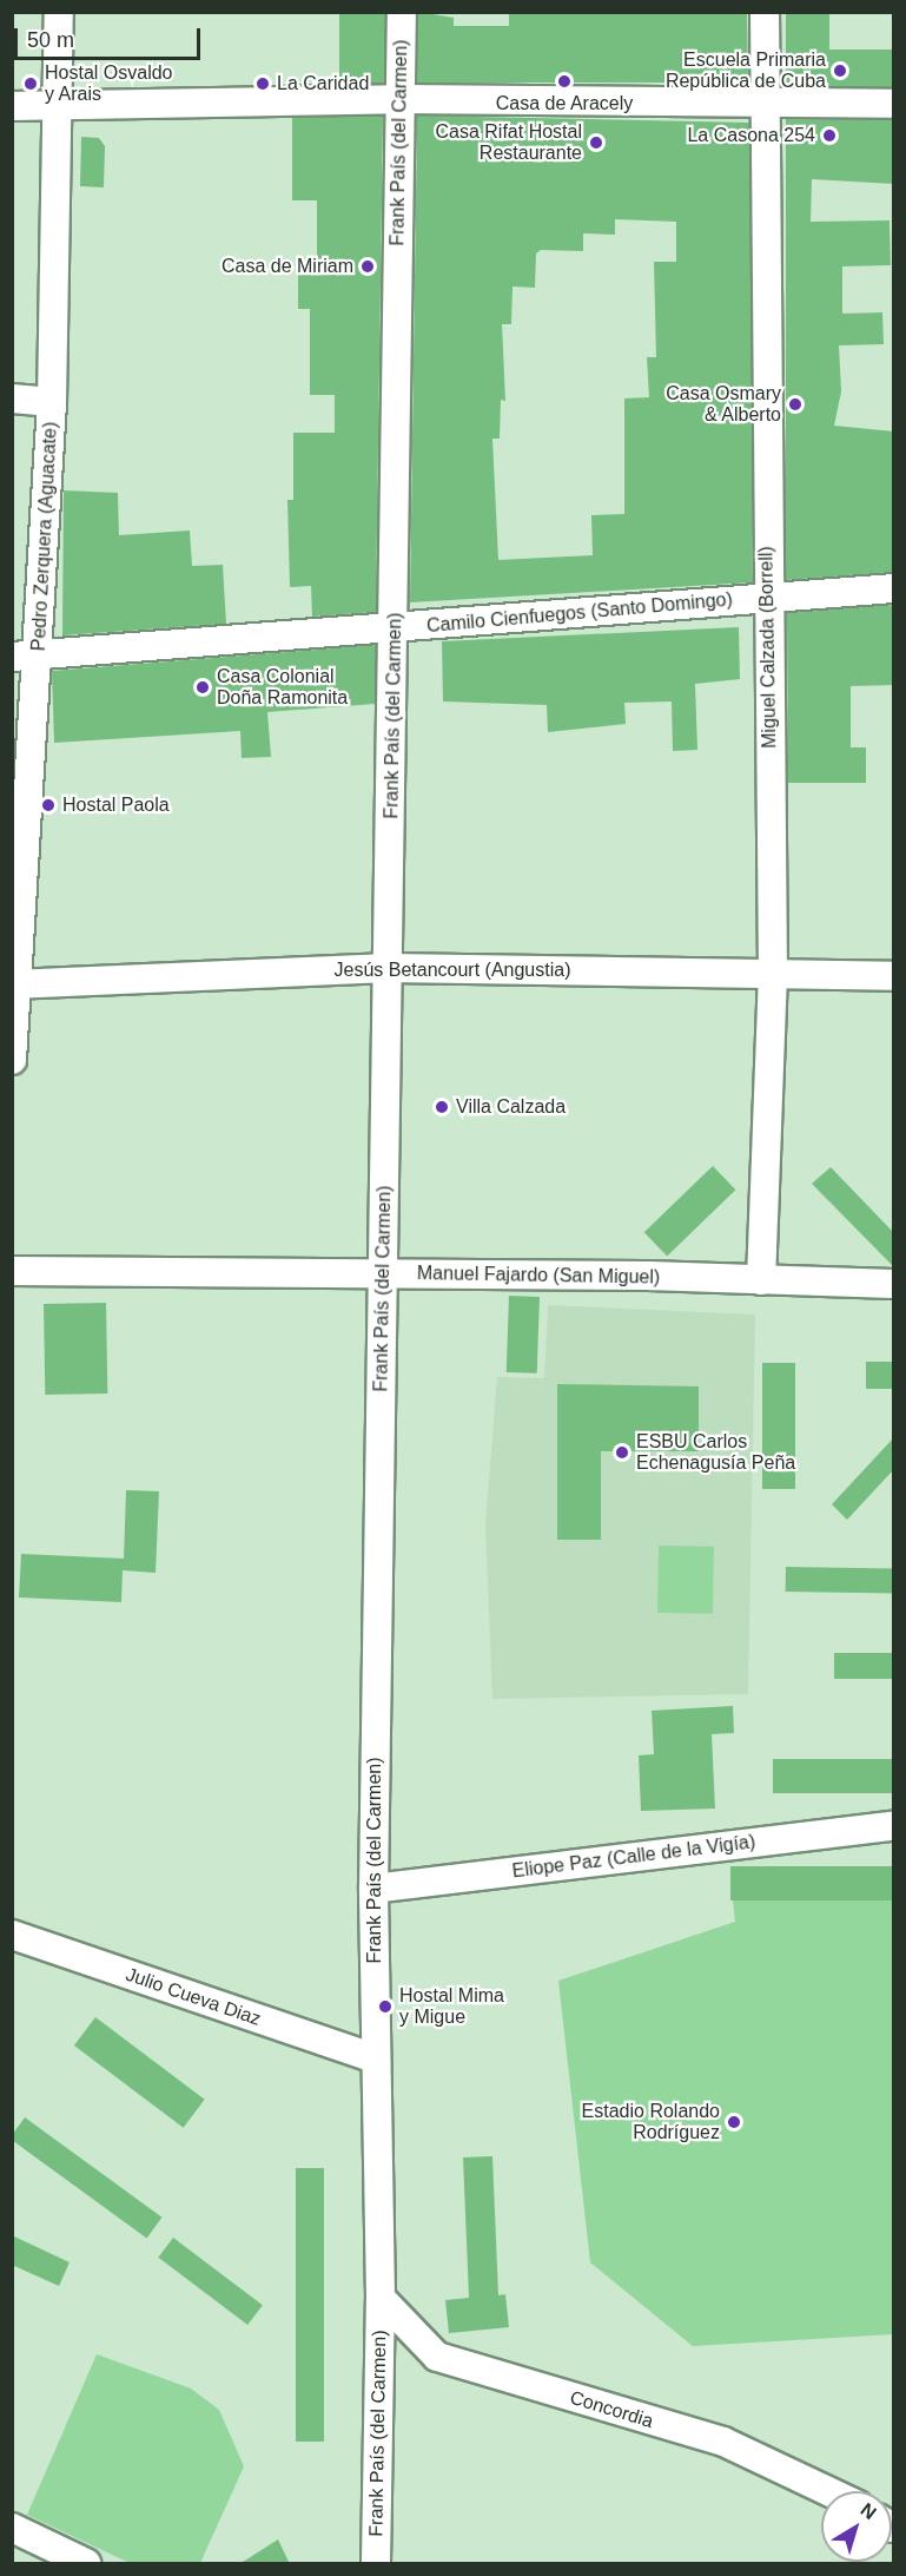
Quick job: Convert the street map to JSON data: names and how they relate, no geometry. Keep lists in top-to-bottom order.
{
  "streets": {
    "street": [
      "Frank País (del Carmen)",
      "Pedro Zerquera (Aguacate)",
      "Camilo Cienfuegos (Santo Domingo)",
      "Miguel Calzada (Borrell)",
      "Jesús Betancourt (Angustia)",
      "Manuel Fajardo (San Miguel)",
      "Eliope Paz (Calle de la Vigía)",
      "Julio Cueva Diaz",
      "Concordia"
    ]
  },
  "crossings": [
    ["Frank País (del Carmen)", "Camilo Cienfuegos (Santo Domingo)"],
    ["Frank País (del Carmen)", "Jesús Betancourt (Angustia)"],
    ["Frank País (del Carmen)", "Manuel Fajardo (San Miguel)"],
    ["Frank País (del Carmen)", "Eliope Paz (Calle de la Vigía)"],
    ["Frank País (del Carmen)", "Julio Cueva Diaz"],
    ["Frank País (del Carmen)", "Concordia"],
    ["Pedro Zerquera (Aguacate)", "Camilo Cienfuegos (Santo Domingo)"],
    ["Pedro Zerquera (Aguacate)", "Jesús Betancourt (Angustia)"],
    ["Camilo Cienfuegos (Santo Domingo)", "Miguel Calzada (Borrell)"],
    ["Miguel Calzada (Borrell)", "Jesús Betancourt (Angustia)"],
    ["Miguel Calzada (Borrell)", "Manuel Fajardo (San Miguel)"]
  ],
  "places": [
    "Escuela Primaria República de Cuba",
    "Casa de Aracely",
    "Hostal Osvaldo y Arais",
    "La Caridad",
    "La Casona 254",
    "Casa Rifat Hostal Restaurante",
    "Casa de Miriam",
    "Casa Osmary & Alberto",
    "Casa Colonial Doña Ramonita",
    "Hostal Paola",
    "Villa Calzada",
    "ESBU Carlos Echenagusía Peña",
    "Hostal Mima y Migue",
    "Estadio Rolando Rodríguez"
  ],
  "scale_bar": "50 m",
  "north": "top right"
}
